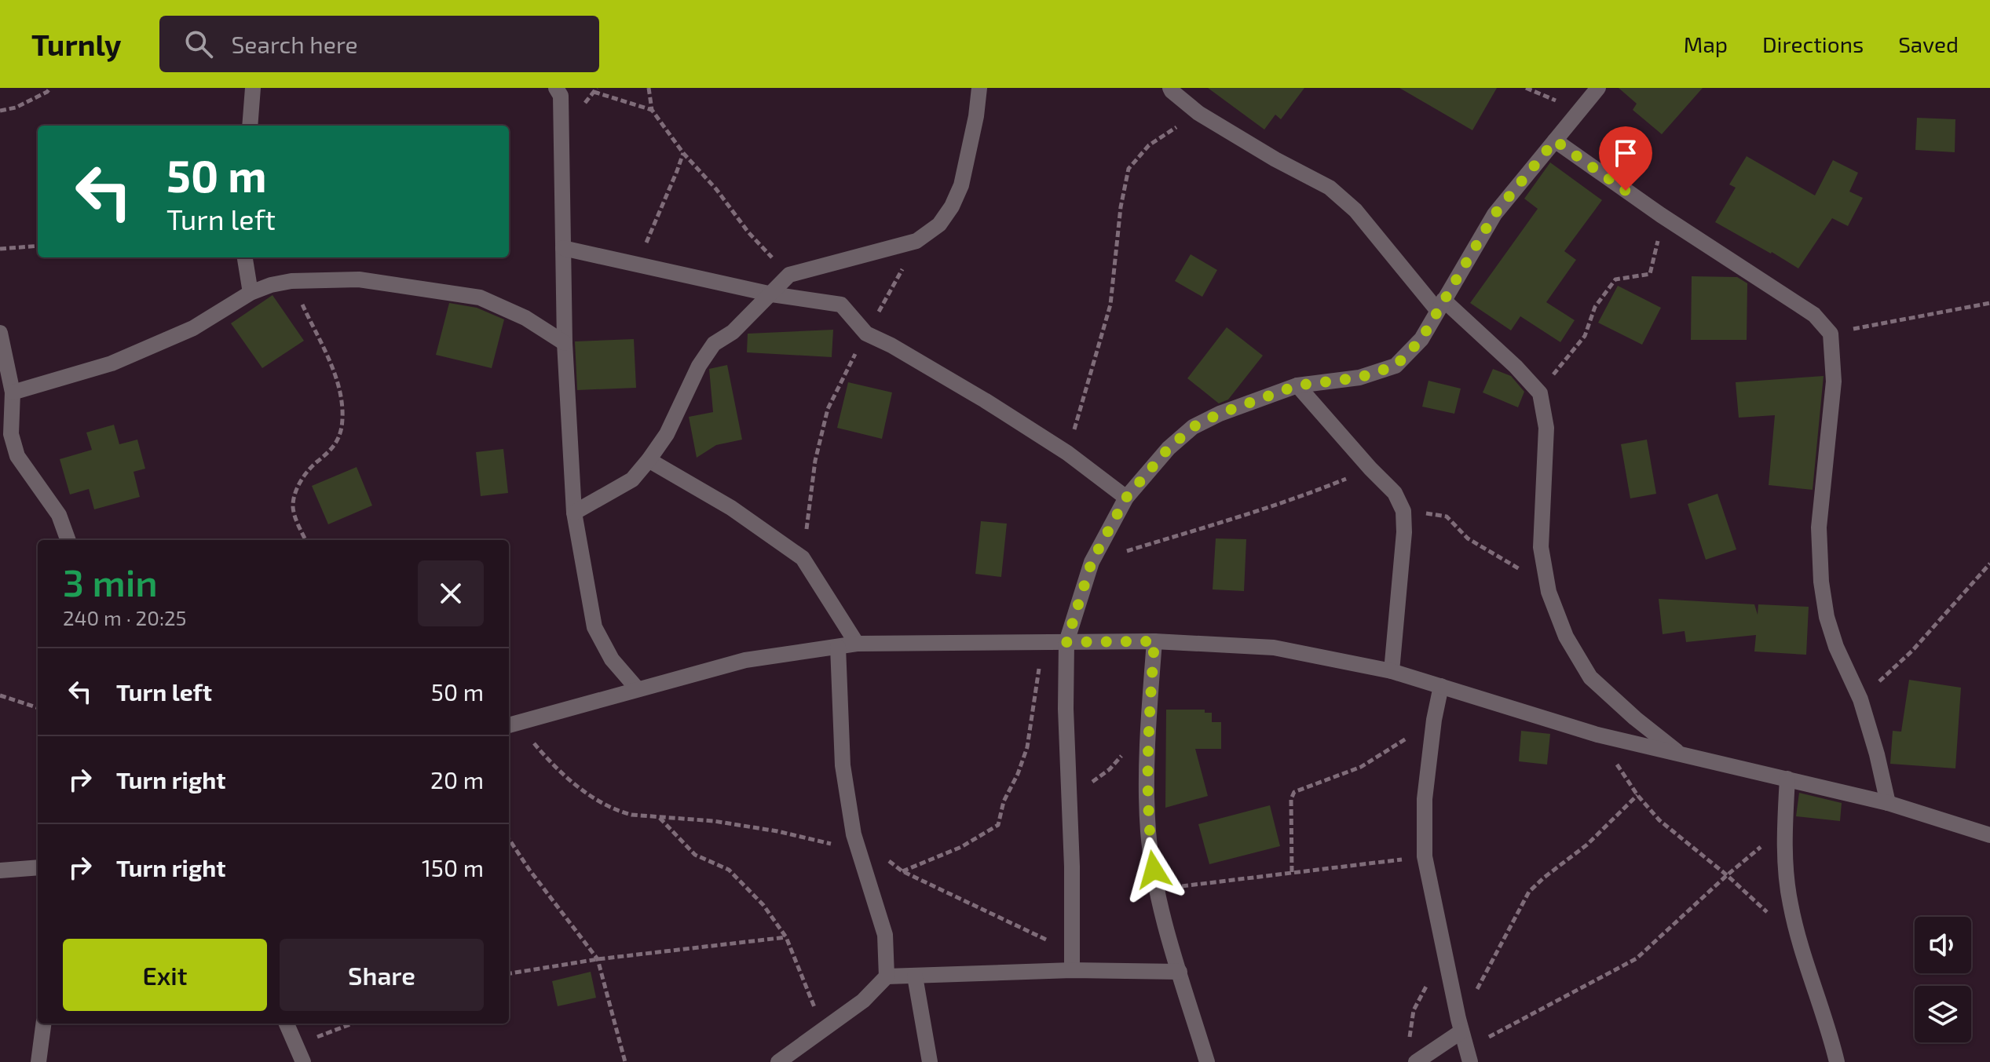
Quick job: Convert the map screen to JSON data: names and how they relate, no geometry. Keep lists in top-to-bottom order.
{
  "page": {
    "header": "Turnly",
    "search": "Search here",
    "nav": ["Map", "Directions", "Saved"],
    "turn": ["50 m", "Turn left"],
    "heading": ["3 min", "240 m · 20:25"],
    "list": [
      {
        "name": "Turn left",
        "value": "50 m"
      },
      {
        "name": "Turn right",
        "value": "20 m"
      },
      {
        "name": "Turn right",
        "value": "150 m"
      }
    ],
    "buttons": ["Exit", "Share"]
  }
}
